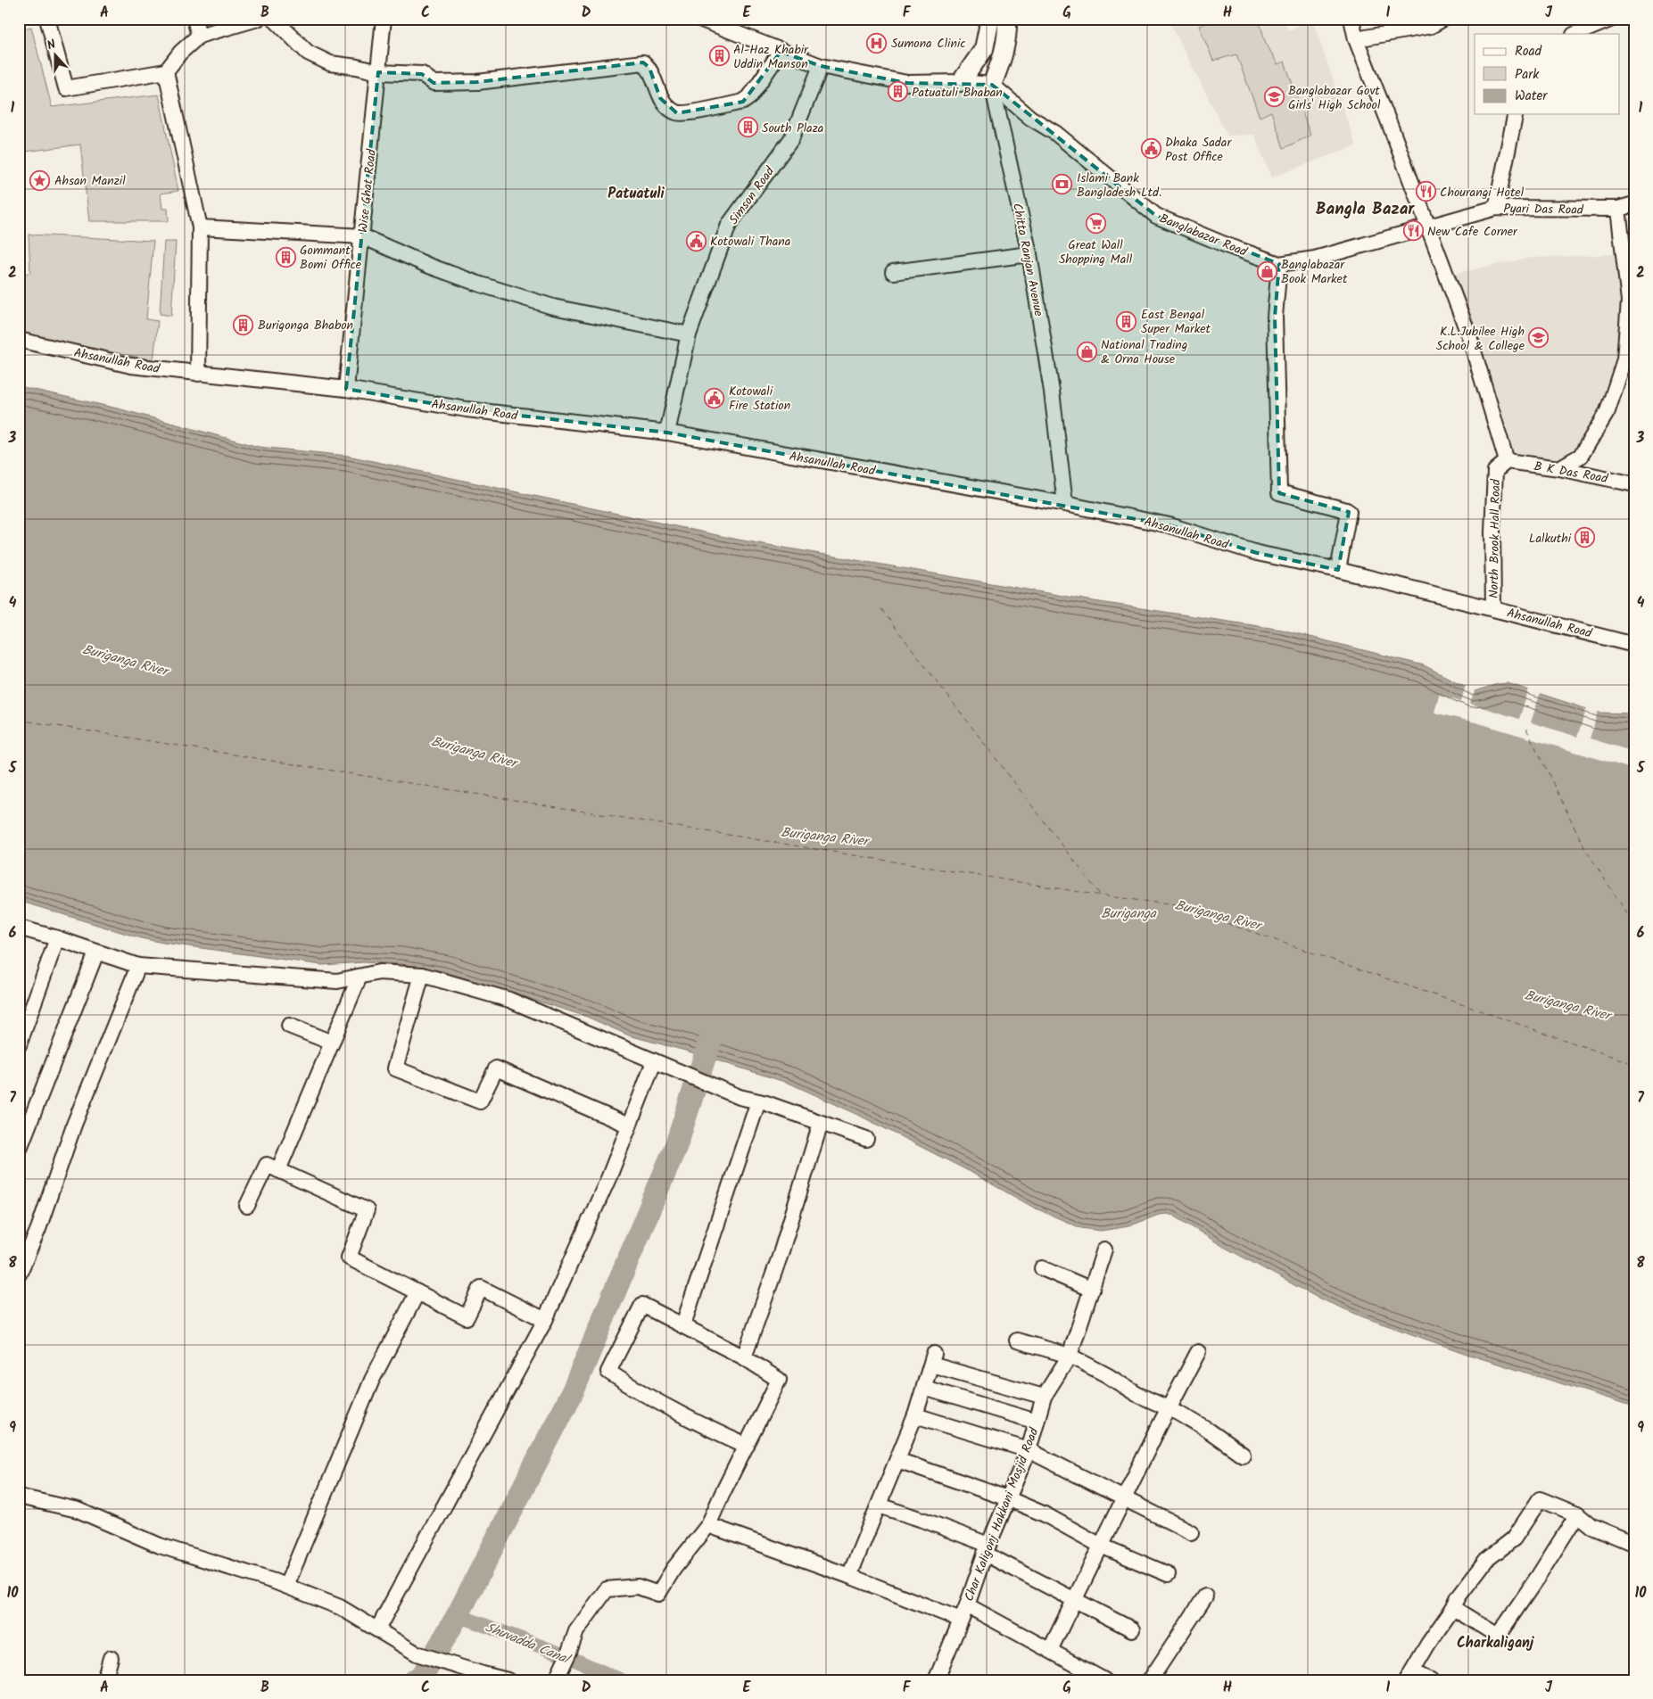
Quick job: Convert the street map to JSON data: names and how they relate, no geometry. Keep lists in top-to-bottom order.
{
  "streets": {
    "street": [
      "Wise Ghat Road",
      "Simson Road",
      "Pyari Das Road",
      "Banglabazar Road",
      "Chitta Ranjan Avenue",
      "Ahsanullah Road",
      "B K Das Road",
      "North Brook Hall Road",
      "Char Kaligonj Hakkani Mosjid Road"
    ]
  },
  "crossings": [
    ["Wise Ghat Road", "Ahsanullah Road"],
    ["Simson Road", "Ahsanullah Road"],
    ["Pyari Das Road", "Banglabazar Road"],
    ["Pyari Das Road", "North Brook Hall Road"],
    ["Banglabazar Road", "Chitta Ranjan Avenue"],
    ["Banglabazar Road", "North Brook Hall Road"],
    ["Chitta Ranjan Avenue", "Ahsanullah Road"],
    ["Ahsanullah Road", "North Brook Hall Road"],
    ["B K Das Road", "North Brook Hall Road"]
  ],
  "districts": ["Patuatuli", "Bangla Bazar", "Charkaliganj"],
  "water": ["Buriganga River", "Buriganga", "Shuvadda Canal"],
  "places": {
    "hospital": ["Sumona Clinic"],
    "building": [
      "Al-Haz Khabir Uddin Manson",
      "Patuatuli Bhaban",
      "South Plaza",
      "Gommant Bomi Office",
      "East Bengal Super Market",
      "Burigonga Bhabon",
      "Lalkuthi"
    ],
    "school or university": ["Banglabazar Govt Girls' High School", "K.L.Jubilee High School & College"],
    "public building": ["Dhaka Sadar Post Office", "Kotowali Thana", "Kotowali Fire Station"],
    "place": ["Ahsan Manzil"],
    "bank": ["Islami Bank Bangladesh Ltd."],
    "restaurant": ["Chourangi Hotel", "New Cafe Corner"],
    "supermarket": ["Great Wall Shopping Mall"],
    "shop": ["Banglabazar Book Market", "National Trading & Orna House"]
  },
  "legend": ["Road", "Park", "Water"],
  "north": "top",
  "grid": {
    "columns": [
      "A",
      "B",
      "C",
      "D",
      "E",
      "F",
      "G",
      "H",
      "I",
      "J"
    ],
    "rows": [
      "1",
      "2",
      "3",
      "4",
      "5",
      "6",
      "7",
      "8",
      "9",
      "10"
    ]
  }
}
